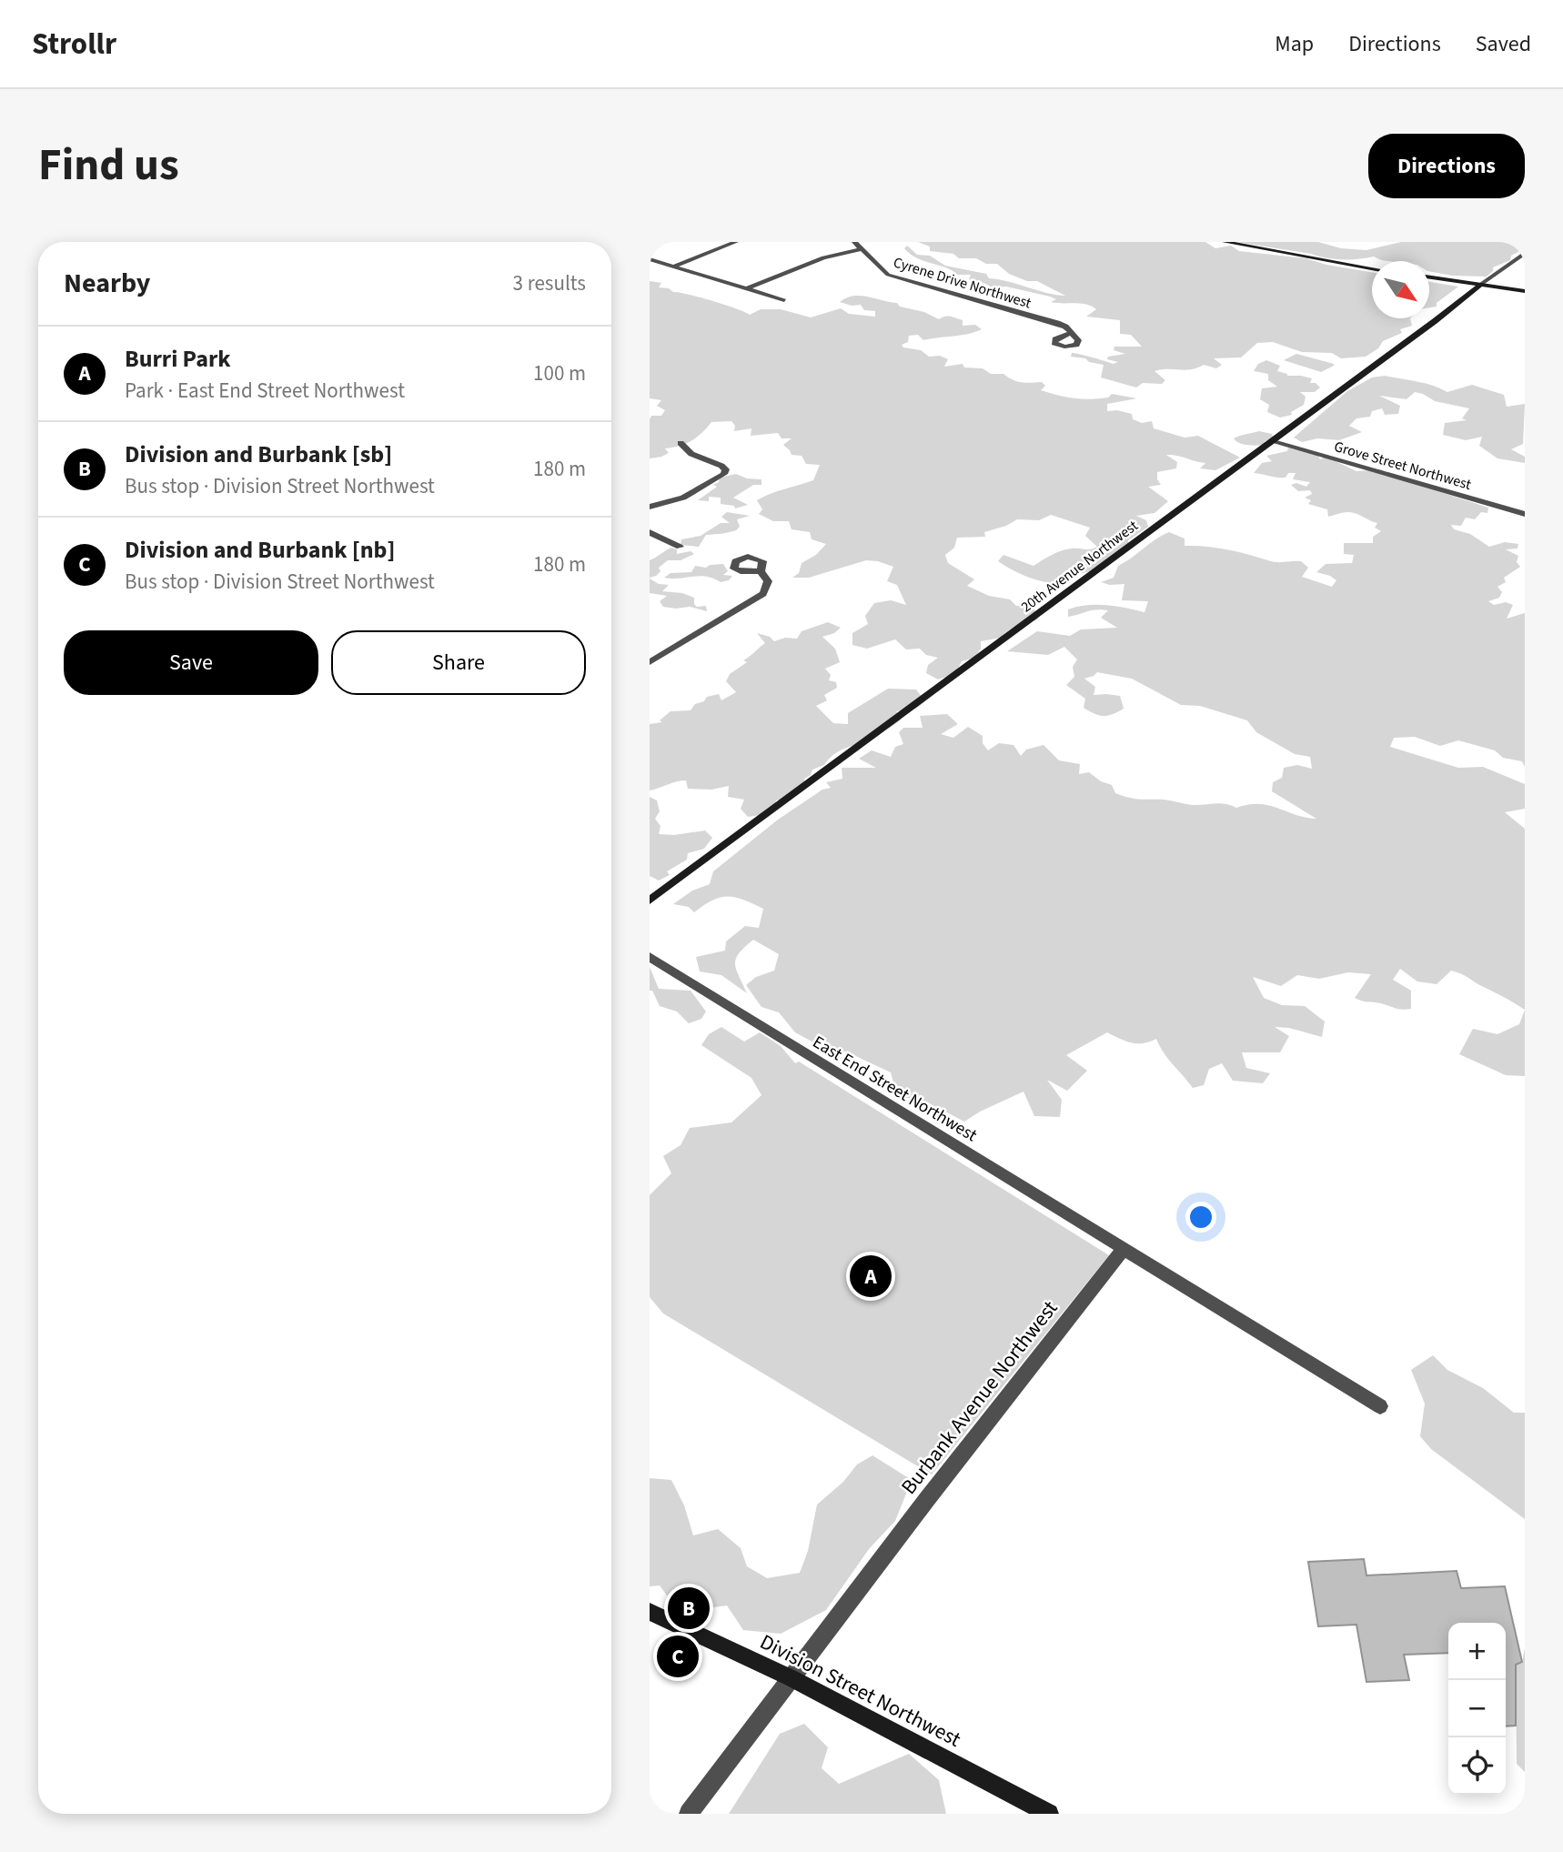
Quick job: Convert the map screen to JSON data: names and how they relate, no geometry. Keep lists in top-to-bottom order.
{
  "streets": {
    "street": [
      "Cyrene Drive Northwest",
      "Grove Street Northwest",
      "20th Avenue Northwest",
      "East End Street Northwest",
      "Burbank Avenue Northwest",
      "Division Street Northwest"
    ]
  },
  "crossings": [
    ["Grove Street Northwest", "20th Avenue Northwest"],
    ["East End Street Northwest", "Burbank Avenue Northwest"],
    ["Burbank Avenue Northwest", "Division Street Northwest"]
  ],
  "north": "bottom right",
  "page": {
    "header": "Strollr",
    "nav": ["Map", "Directions", "Saved"],
    "title": "Find us",
    "buttons": [
      "Directions",
      ["Save", "Share"]
    ],
    "heading": ["Nearby", "3 results"],
    "list": [
      {
        "mark": "A",
        "name": "Burri Park",
        "note": "Park · East End Street Northwest",
        "value": "100 m"
      },
      {
        "mark": "B",
        "name": "Division and Burbank [sb]",
        "note": "Bus stop · Division Street Northwest",
        "value": "180 m"
      },
      {
        "mark": "C",
        "name": "Division and Burbank [nb]",
        "note": "Bus stop · Division Street Northwest",
        "value": "180 m"
      }
    ],
    "pins": ["A", "B", "C"],
    "map_buttons": ["+", "−"]
  }
}
